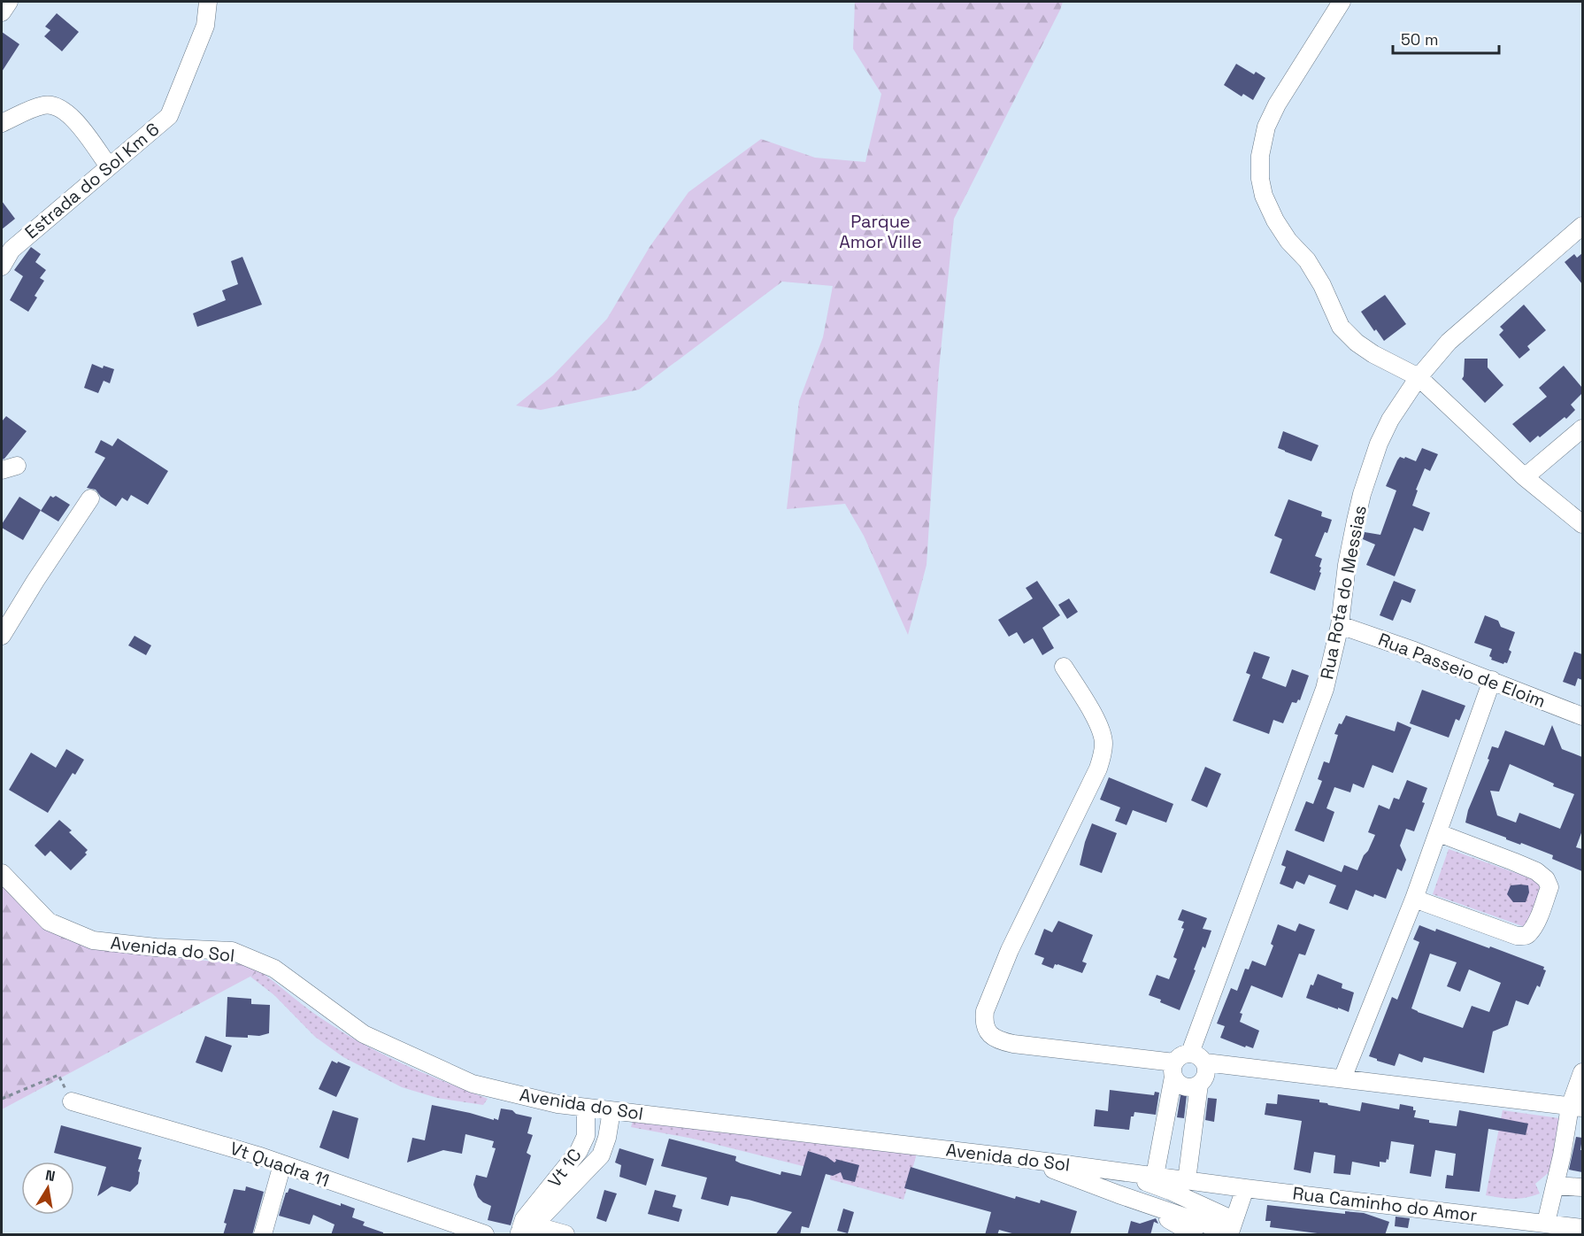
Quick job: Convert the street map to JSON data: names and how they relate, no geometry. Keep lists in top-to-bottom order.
{
  "streets": {
    "street": [
      "Estrada do Sol Km 6",
      "Rua Rota do Messias",
      "Rua Passeio de Eloim",
      "Avenida do Sol",
      "Vt Quadra 11",
      "Vt 1C",
      "Rua Caminho do Amor"
    ]
  },
  "crossings": [
    ["Rua Rota do Messias", "Rua Passeio de Eloim"],
    ["Avenida do Sol", "Vt 1C"],
    ["Avenida do Sol", "Rua Caminho do Amor"]
  ],
  "parks": ["Parque Amor Ville"],
  "scale_bar": "50 m",
  "north": "top"
}
